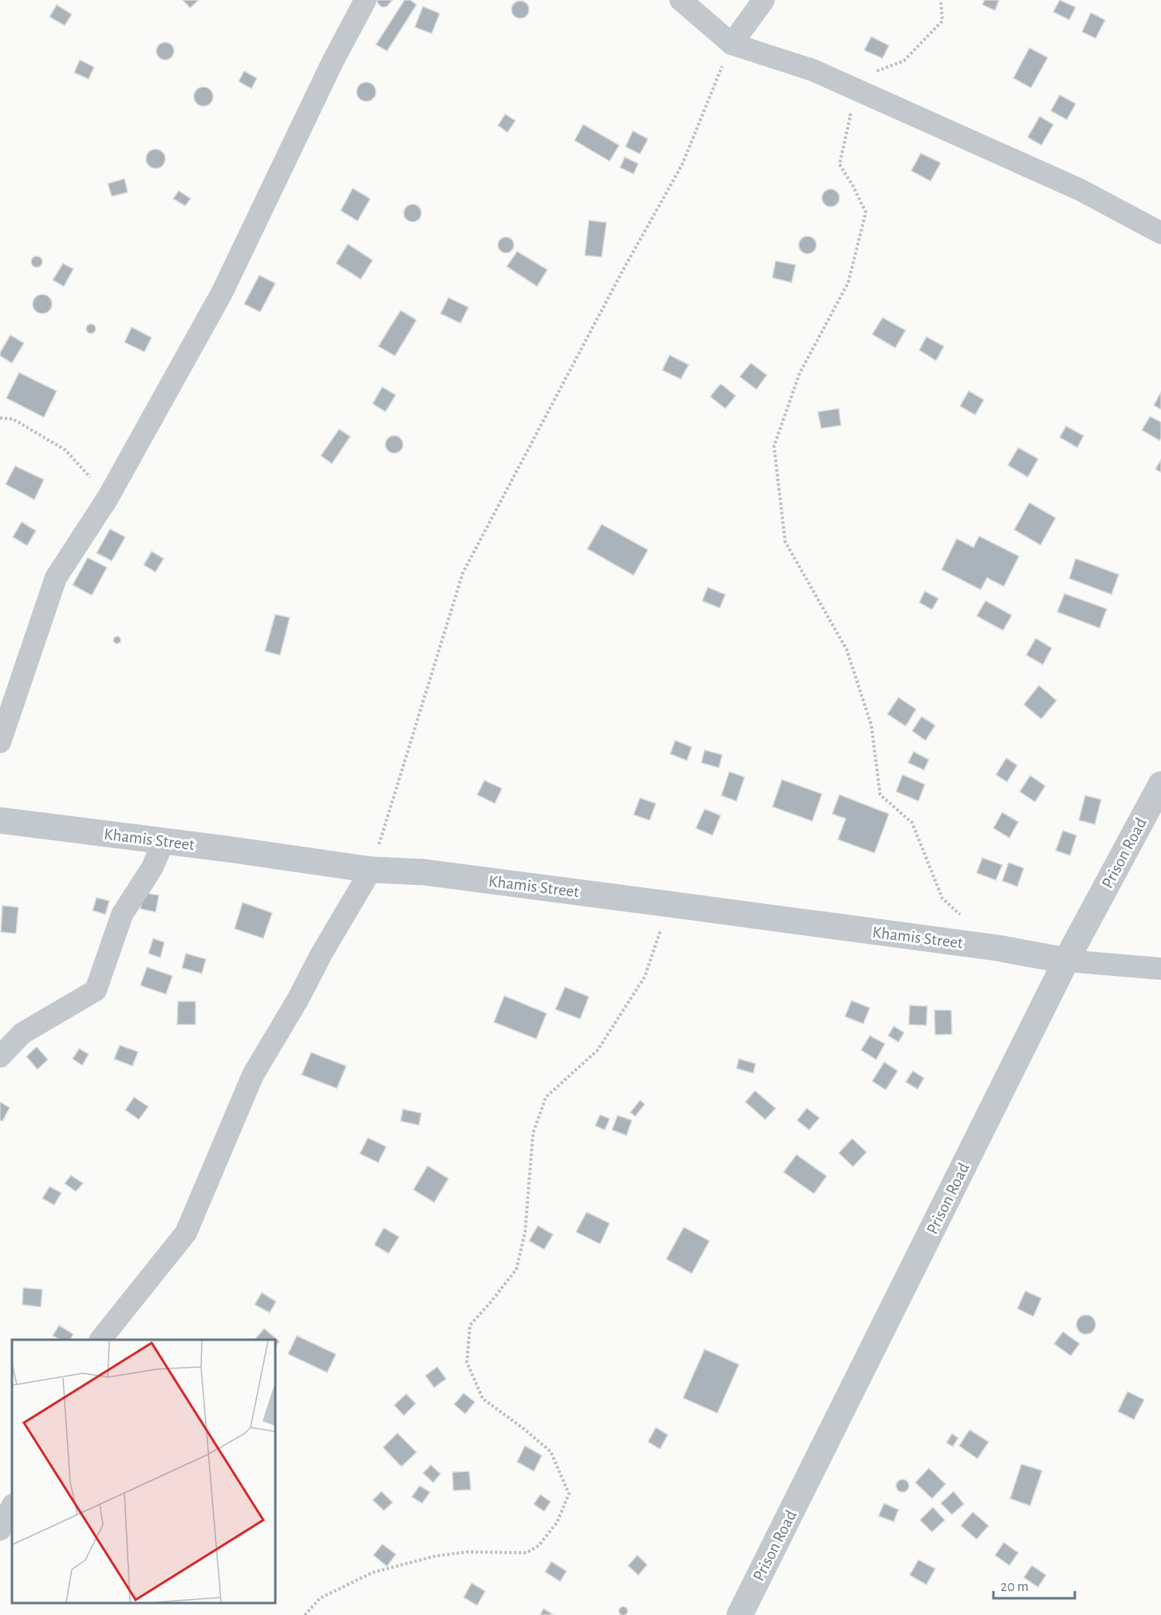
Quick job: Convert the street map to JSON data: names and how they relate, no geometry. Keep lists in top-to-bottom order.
{
  "streets": {
    "street": ["Khamis Street", "Prison Road"]
  },
  "crossings": [
    ["Khamis Street", "Prison Road"]
  ],
  "scale_bar": "20 m"
}
